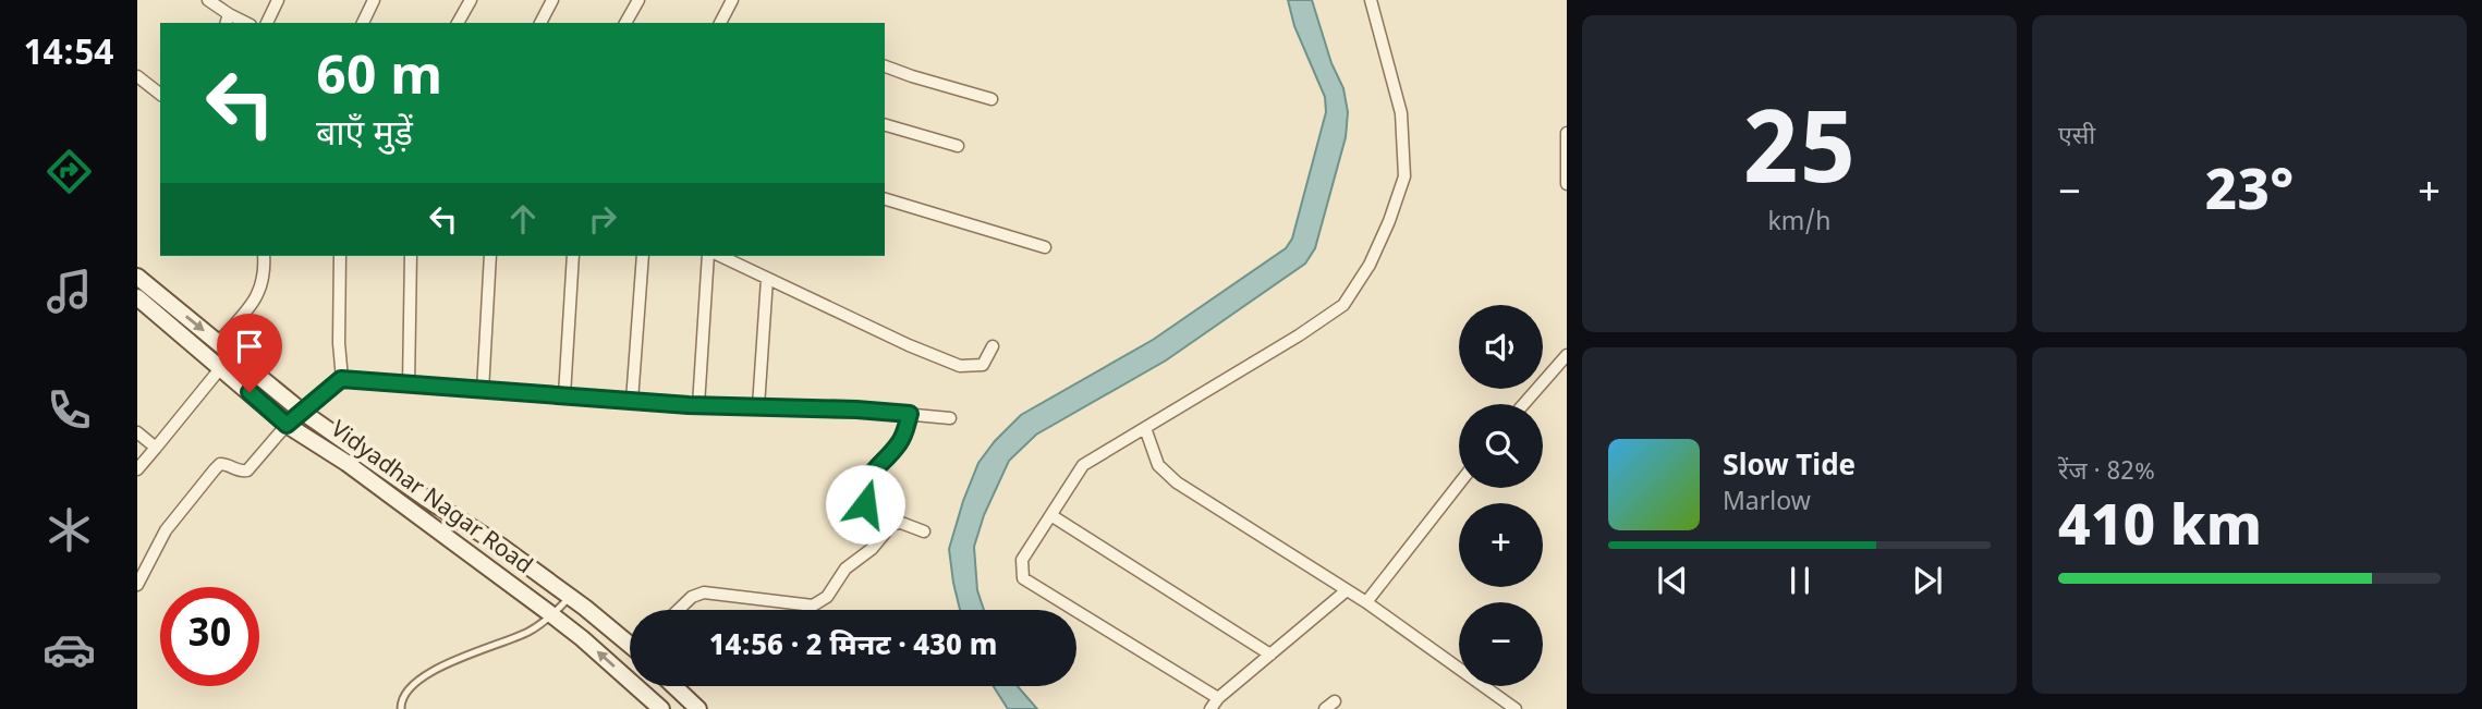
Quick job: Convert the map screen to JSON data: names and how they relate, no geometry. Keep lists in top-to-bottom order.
{
  "streets": {
    "main road": ["Vidyadhar Nagar Road"]
  },
  "page": {
    "tabs": "14:54",
    "tile": [
      ["25", "km/h"],
      "एसी",
      ["रेंज · 82%", "410 km"]
    ],
    "turn": ["60 m", "बाएँ मुड़ें"],
    "heat": ["−", "23°", "+"],
    "map_buttons": ["+", "−"],
    "song": ["Slow Tide", "Marlow"],
    "limit": "30",
    "trip": "14:56 · 2 मिनट · 430 m"
  }
}
